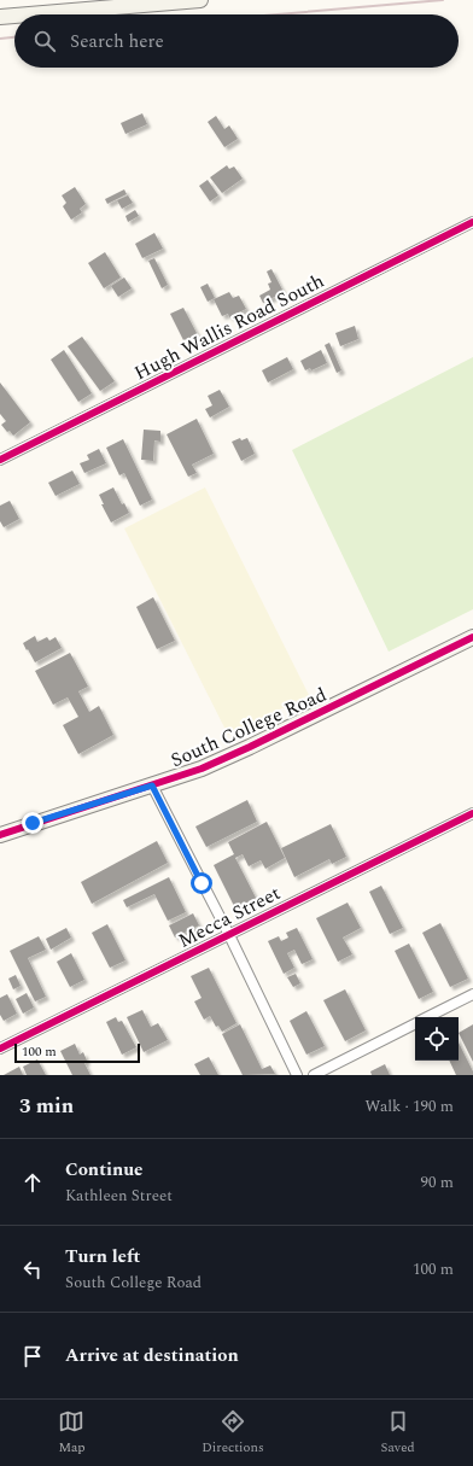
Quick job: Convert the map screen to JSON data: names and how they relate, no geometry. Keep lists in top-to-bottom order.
{
  "streets": {
    "street": ["Hugh Wallis Road South", "South College Road", "Mecca Street"]
  },
  "scale_bar": "100 m",
  "page": {
    "search": "Search here",
    "scale": "100 m",
    "heading": ["3 min", "Walk · 190 m"],
    "list": [
      ["Continue", "Kathleen Street", "90 m"],
      ["Turn left", "South College Road", "100 m"],
      "Arrive at destination"
    ],
    "nav": ["Map", "Directions", "Saved"]
  }
}
